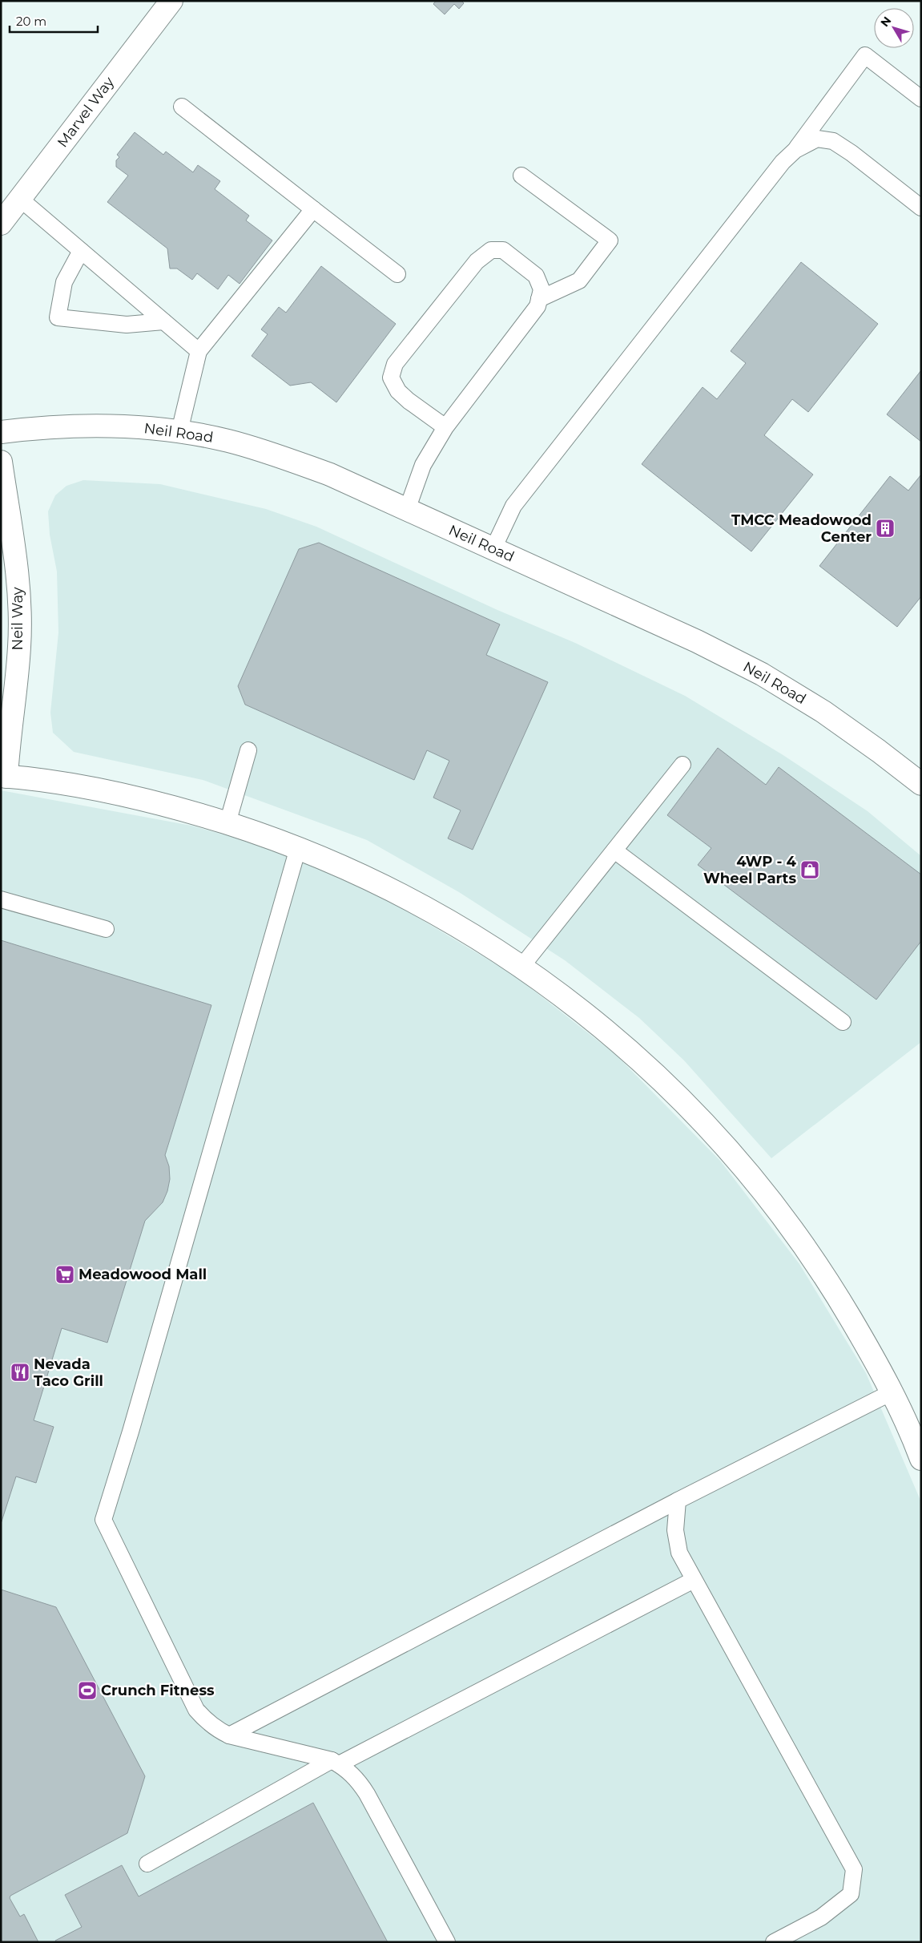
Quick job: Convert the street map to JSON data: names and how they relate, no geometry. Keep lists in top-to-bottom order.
{
  "streets": {
    "street": ["Marvel Way", "Neil Road", "Neil Way"]
  },
  "places": {
    "building": ["TMCC Meadowood Center"],
    "shop": ["4WP - 4 Wheel Parts"],
    "supermarket": ["Meadowood Mall"],
    "restaurant": ["Nevada Taco Grill"],
    "sports": ["Crunch Fitness"]
  },
  "scale_bar": "20 m",
  "north": "top left"
}
